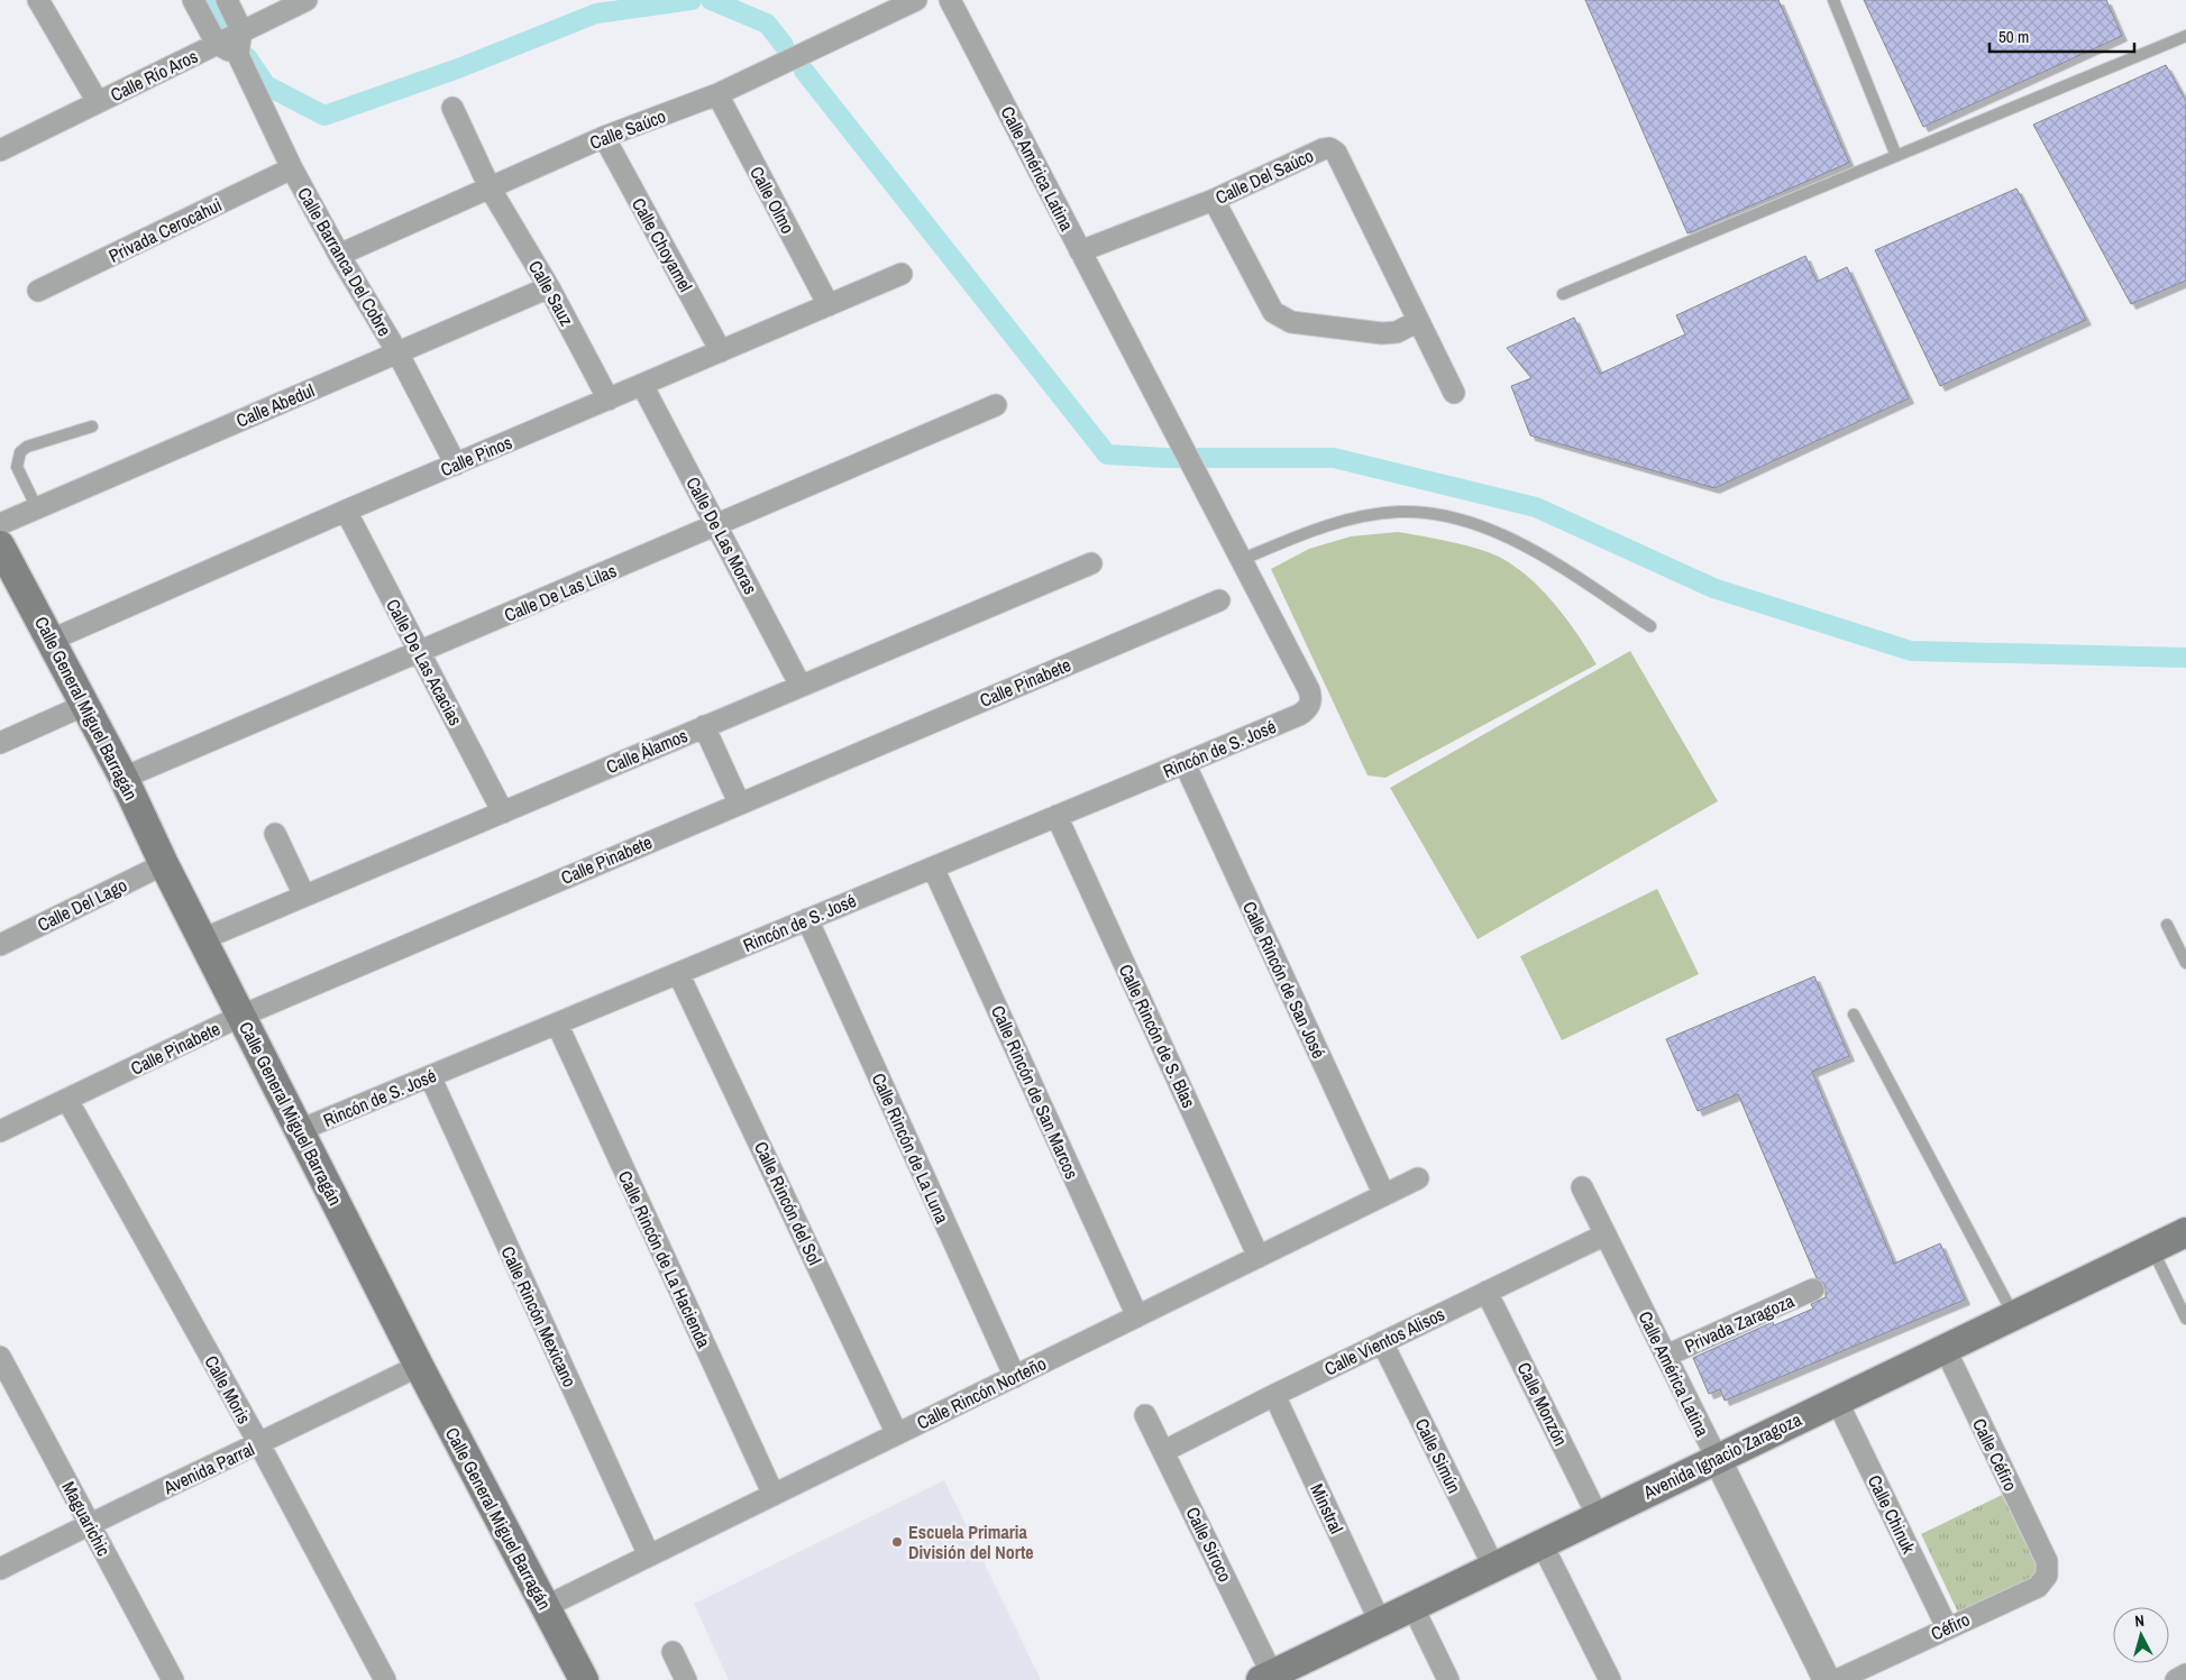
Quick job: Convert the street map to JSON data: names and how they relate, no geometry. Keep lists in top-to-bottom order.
{
  "streets": {
    "main road": ["Calle General Miguel Barragán", "Avenida Ignacio Zaragoza"],
    "street": [
      "Calle Río Aros",
      "Calle Saúco",
      "Calle América Latina",
      "Calle Del Saúco",
      "Calle Olmo",
      "Privada Cerocahui",
      "Calle Choyamel",
      "Calle Barranca Del Cobre",
      "Calle Sauz",
      "Calle Abedul",
      "Calle Pinos",
      "Calle De Las Moras",
      "Calle De Las Lilas",
      "Calle De Las Acacias",
      "Calle Pinabete",
      "Rincón de S. José",
      "Calle Álamos",
      "Calle Del Lago",
      "Calle Rincón de San José",
      "Calle Rincón de S. Blas",
      "Calle Rincón de San Marcos",
      "Calle Rincón de La Luna",
      "Calle Rincón del Sol",
      "Calle Rincón de La Hacienda",
      "Calle Rincón Mexicano",
      "Privada Zaragoza",
      "Calle Vientos Alisos",
      "Calle Moris",
      "Calle Rincón Norteño",
      "Calle Monzón",
      "Calle Céfiro",
      "Calle Simún",
      "Avenida Parral",
      "Minstral",
      "Calle Chinuk",
      "Maguarichic",
      "Calle Siroco",
      "Céfiro"
    ]
  },
  "crossings": [
    ["Calle Saúco", "Calle Olmo"],
    ["Calle Saúco", "Calle Choyamel"],
    ["Calle Saúco", "Calle Barranca Del Cobre"],
    ["Calle Saúco", "Calle Sauz"],
    ["Calle América Latina", "Calle Del Saúco"],
    ["Calle América Latina", "Rincón de S. José"],
    ["Calle América Latina", "Privada Zaragoza"],
    ["Calle América Latina", "Calle Vientos Alisos"],
    ["Calle América Latina", "Avenida Ignacio Zaragoza"],
    ["Calle Olmo", "Calle Pinos"],
    ["Privada Cerocahui", "Calle Barranca Del Cobre"],
    ["Calle Choyamel", "Calle Pinos"],
    ["Calle Barranca Del Cobre", "Calle Abedul"],
    ["Calle Barranca Del Cobre", "Calle Pinos"],
    ["Calle Sauz", "Calle Abedul"],
    ["Calle Sauz", "Calle Pinos"],
    ["Calle Pinos", "Calle De Las Moras"],
    ["Calle Pinos", "Calle De Las Acacias"],
    ["Calle Pinos", "Calle General Miguel Barragán"],
    ["Calle De Las Moras", "Calle De Las Lilas"],
    ["Calle De Las Moras", "Calle Álamos"],
    ["Calle De Las Lilas", "Calle De Las Acacias"],
    ["Calle De Las Lilas", "Calle General Miguel Barragán"],
    ["Calle De Las Acacias", "Calle Álamos"],
    ["Calle Pinabete", "Calle General Miguel Barragán"],
    ["Calle Pinabete", "Calle Moris"],
    ["Calle General Miguel Barragán", "Rincón de S. José"],
    ["Calle General Miguel Barragán", "Calle Álamos"],
    ["Calle General Miguel Barragán", "Calle Del Lago"],
    ["Calle General Miguel Barragán", "Calle Rincón Norteño"],
    ["Calle General Miguel Barragán", "Avenida Parral"],
    ["Rincón de S. José", "Calle Rincón de San José"],
    ["Rincón de S. José", "Calle Rincón de S. Blas"],
    ["Rincón de S. José", "Calle Rincón de San Marcos"],
    ["Rincón de S. José", "Calle Rincón de La Luna"],
    ["Rincón de S. José", "Calle Rincón del Sol"],
    ["Rincón de S. José", "Calle Rincón de La Hacienda"],
    ["Rincón de S. José", "Calle Rincón Mexicano"],
    ["Calle Rincón de San José", "Calle Rincón Norteño"],
    ["Calle Rincón de S. Blas", "Calle Rincón Norteño"],
    ["Calle Rincón de San Marcos", "Calle Rincón Norteño"],
    ["Calle Rincón de La Luna", "Calle Rincón Norteño"],
    ["Calle Rincón del Sol", "Calle Rincón Norteño"],
    ["Calle Rincón de La Hacienda", "Calle Rincón Norteño"],
    ["Calle Rincón Mexicano", "Calle Rincón Norteño"],
    ["Calle Vientos Alisos", "Calle Monzón"],
    ["Calle Vientos Alisos", "Calle Simún"],
    ["Calle Vientos Alisos", "Minstral"],
    ["Calle Vientos Alisos", "Calle Siroco"],
    ["Calle Moris", "Avenida Parral"],
    ["Calle Monzón", "Avenida Ignacio Zaragoza"],
    ["Calle Céfiro", "Avenida Ignacio Zaragoza"],
    ["Calle Céfiro", "Céfiro"],
    ["Calle Simún", "Avenida Ignacio Zaragoza"],
    ["Avenida Ignacio Zaragoza", "Minstral"],
    ["Avenida Ignacio Zaragoza", "Calle Chinuk"],
    ["Avenida Ignacio Zaragoza", "Calle Siroco"],
    ["Avenida Parral", "Maguarichic"],
    ["Calle Chinuk", "Céfiro"]
  ],
  "places": ["Escuela Primaria División del Norte"],
  "scale_bar": "50 m",
  "north": "top"
}
